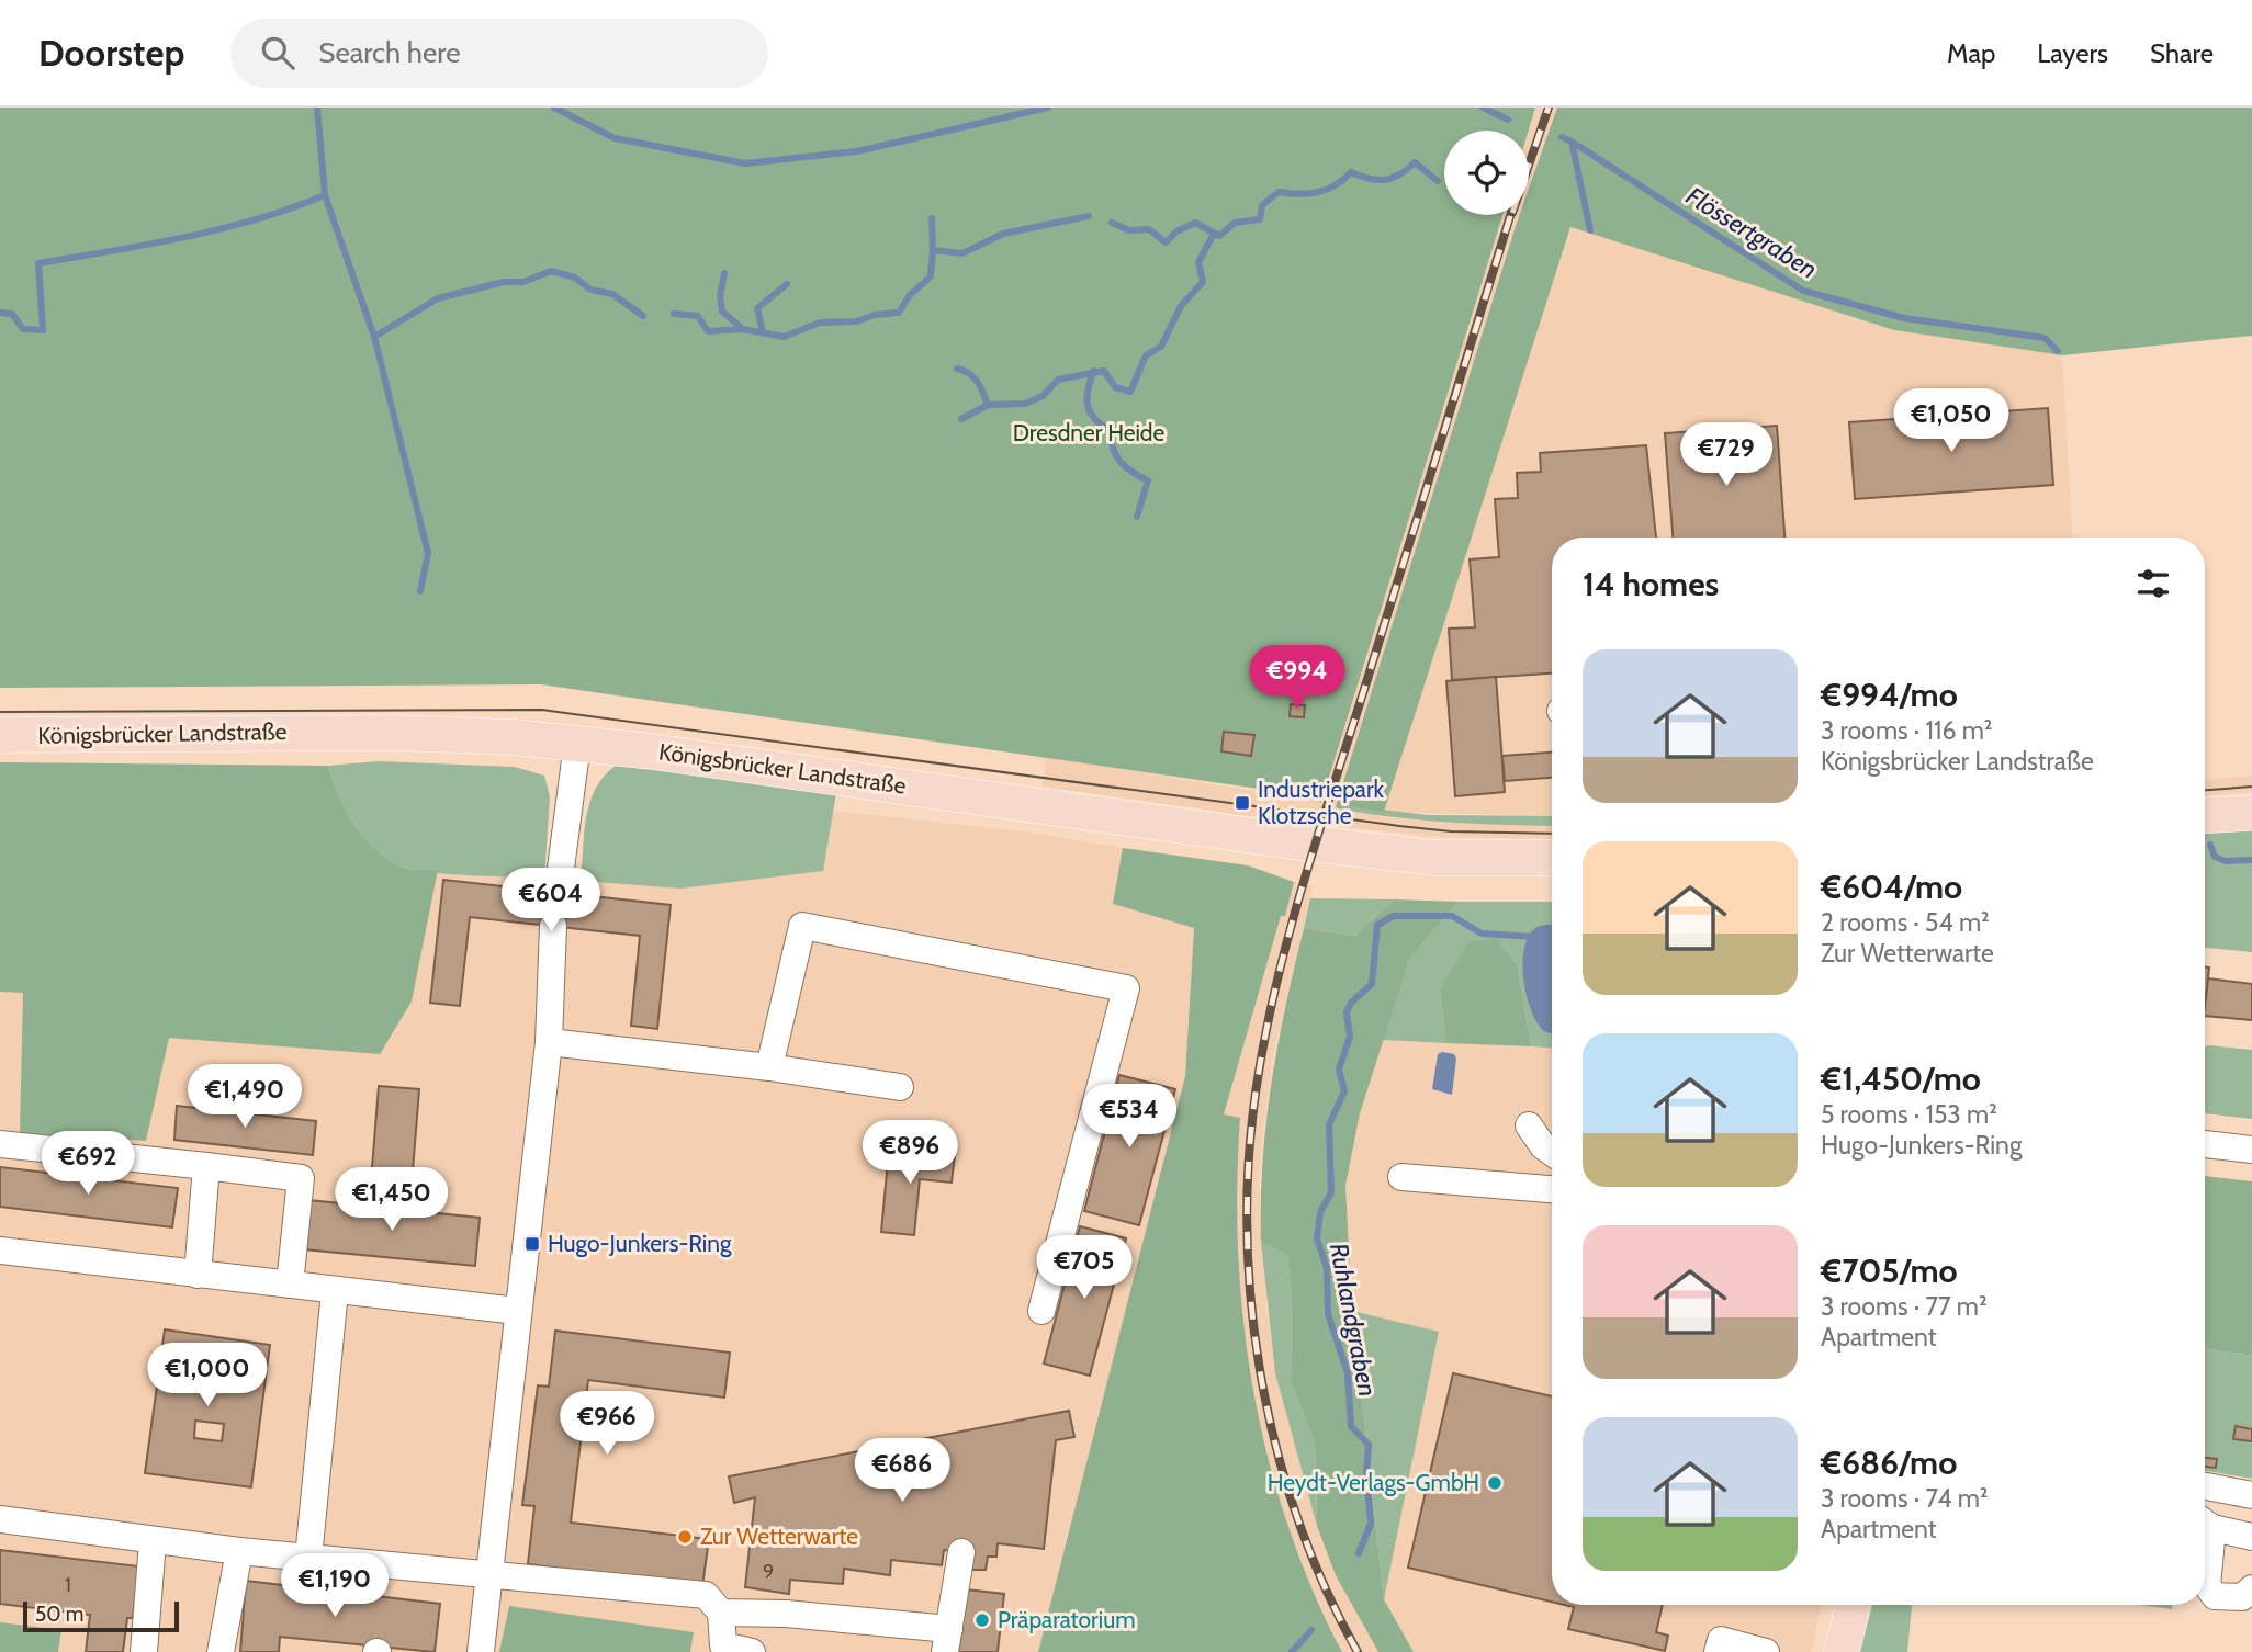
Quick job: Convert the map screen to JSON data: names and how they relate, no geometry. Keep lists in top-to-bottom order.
{
  "streets": {
    "main road": ["Königsbrücker Landstraße"]
  },
  "water": ["Flössertgraben", "Ruhlandgraben"],
  "parks": ["Dresdner Heide"],
  "places": {
    "transit": ["Industriepark Klotzsche", "Hugo-Junkers-Ring"],
    "other": ["Heydt-Verlags-GmbH", "Zur Wetterwarte", "Präparatorium"]
  },
  "house_numbers": ["9", "1"],
  "scale_bar": "50 m",
  "page": {
    "header": "Doorstep",
    "search": "Search here",
    "nav": ["Map", "Layers", "Share"],
    "price": [
      "€1,050",
      "€729",
      "€994",
      "€604",
      "€1,490",
      "€534",
      "€896",
      "€692",
      "€1,450",
      "€705",
      "€1,000",
      "€966",
      "€686",
      "€1,190"
    ],
    "heading": "14 homes",
    "list": [
      {
        "name": "€994/mo",
        "note": "3 rooms · 116 m² · Königsbrücker Landstraße"
      },
      {
        "name": "€604/mo",
        "note": "2 rooms · 54 m² · Zur Wetterwarte"
      },
      {
        "name": "€1,450/mo",
        "note": "5 rooms · 153 m² · Hugo-Junkers-Ring"
      },
      {
        "name": "€705/mo",
        "note": "3 rooms · 77 m² · Apartment"
      },
      {
        "name": "€686/mo",
        "note": "3 rooms · 74 m² · Apartment"
      }
    ],
    "scale": "50 m"
  }
}
